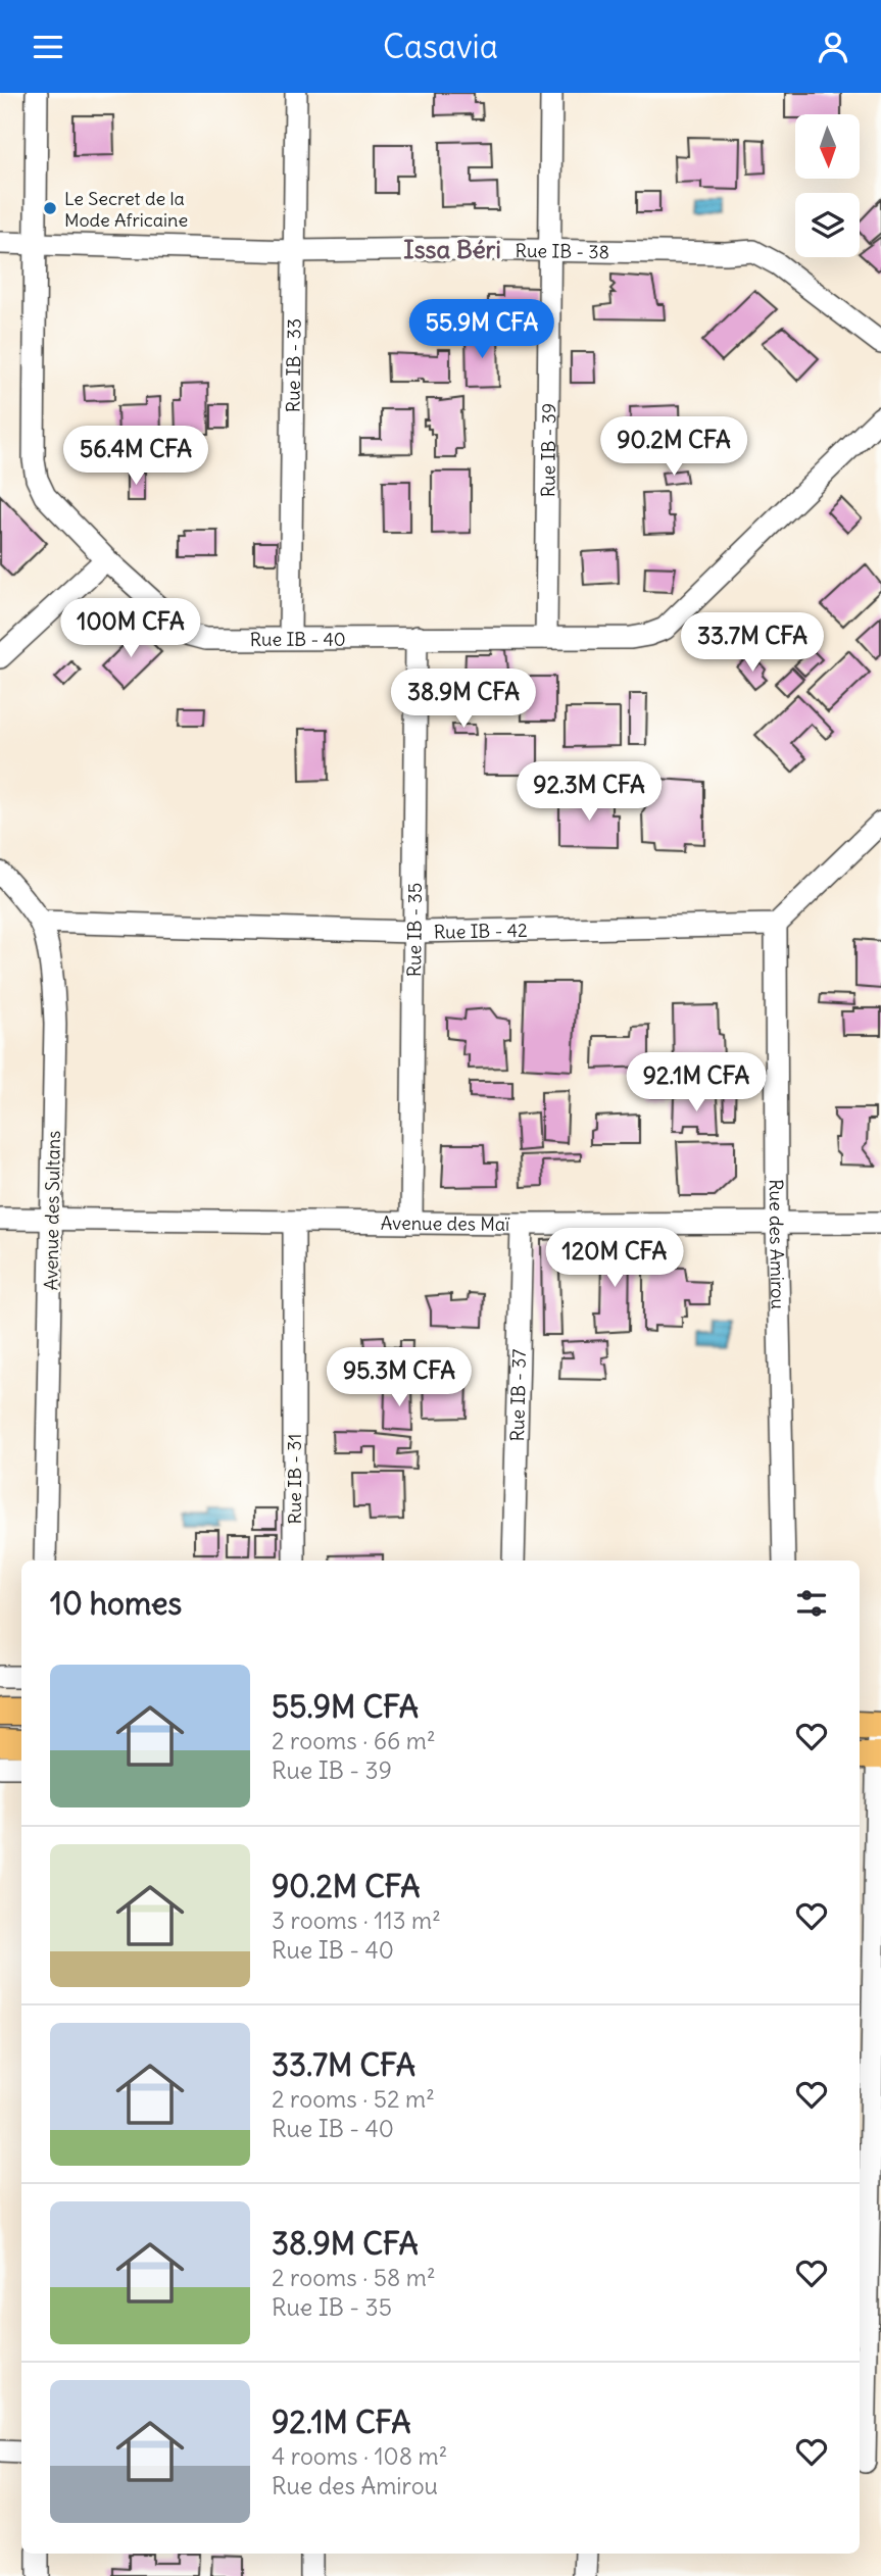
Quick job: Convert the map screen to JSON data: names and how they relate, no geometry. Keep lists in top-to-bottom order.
{
  "streets": {
    "street": [
      "Rue IB - 38",
      "Rue IB - 33",
      "Rue IB - 39",
      "Rue IB - 40",
      "Rue IB - 35",
      "Rue IB - 42",
      "Avenue des Sultans",
      "Avenue des Maï",
      "Rue des Amirou",
      "Rue IB - 37",
      "Rue IB - 31"
    ]
  },
  "crossings": [
    ["Rue IB - 38", "Rue IB - 33"],
    ["Rue IB - 38", "Rue IB - 39"],
    ["Rue IB - 38", "Rue IB - 40"],
    ["Rue IB - 33", "Rue IB - 40"],
    ["Rue IB - 39", "Rue IB - 40"],
    ["Rue IB - 40", "Rue IB - 35"],
    ["Rue IB - 35", "Rue IB - 42"],
    ["Rue IB - 35", "Avenue des Maï"],
    ["Rue IB - 42", "Avenue des Sultans"],
    ["Rue IB - 42", "Rue des Amirou"],
    ["Avenue des Sultans", "Avenue des Maï"],
    ["Avenue des Maï", "Rue des Amirou"],
    ["Avenue des Maï", "Rue IB - 37"],
    ["Avenue des Maï", "Rue IB - 31"]
  ],
  "districts": ["Issa Béri"],
  "places": ["Le Secret de la Mode Africaine"],
  "north": "bottom",
  "page": {
    "header": "Casavia",
    "price": [
      "55.9M CFA",
      "90.2M CFA",
      "56.4M CFA",
      "100M CFA",
      "33.7M CFA",
      "38.9M CFA",
      "92.3M CFA",
      "92.1M CFA",
      "120M CFA",
      "95.3M CFA"
    ],
    "heading": "10 homes",
    "list": [
      {
        "name": "55.9M CFA",
        "note": "2 rooms · 66 m² · Rue IB - 39"
      },
      {
        "name": "90.2M CFA",
        "note": "3 rooms · 113 m² · Rue IB - 40"
      },
      {
        "name": "33.7M CFA",
        "note": "2 rooms · 52 m² · Rue IB - 40"
      },
      {
        "name": "38.9M CFA",
        "note": "2 rooms · 58 m² · Rue IB - 35"
      },
      {
        "name": "92.1M CFA",
        "note": "4 rooms · 108 m² · Rue des Amirou"
      }
    ]
  }
}
